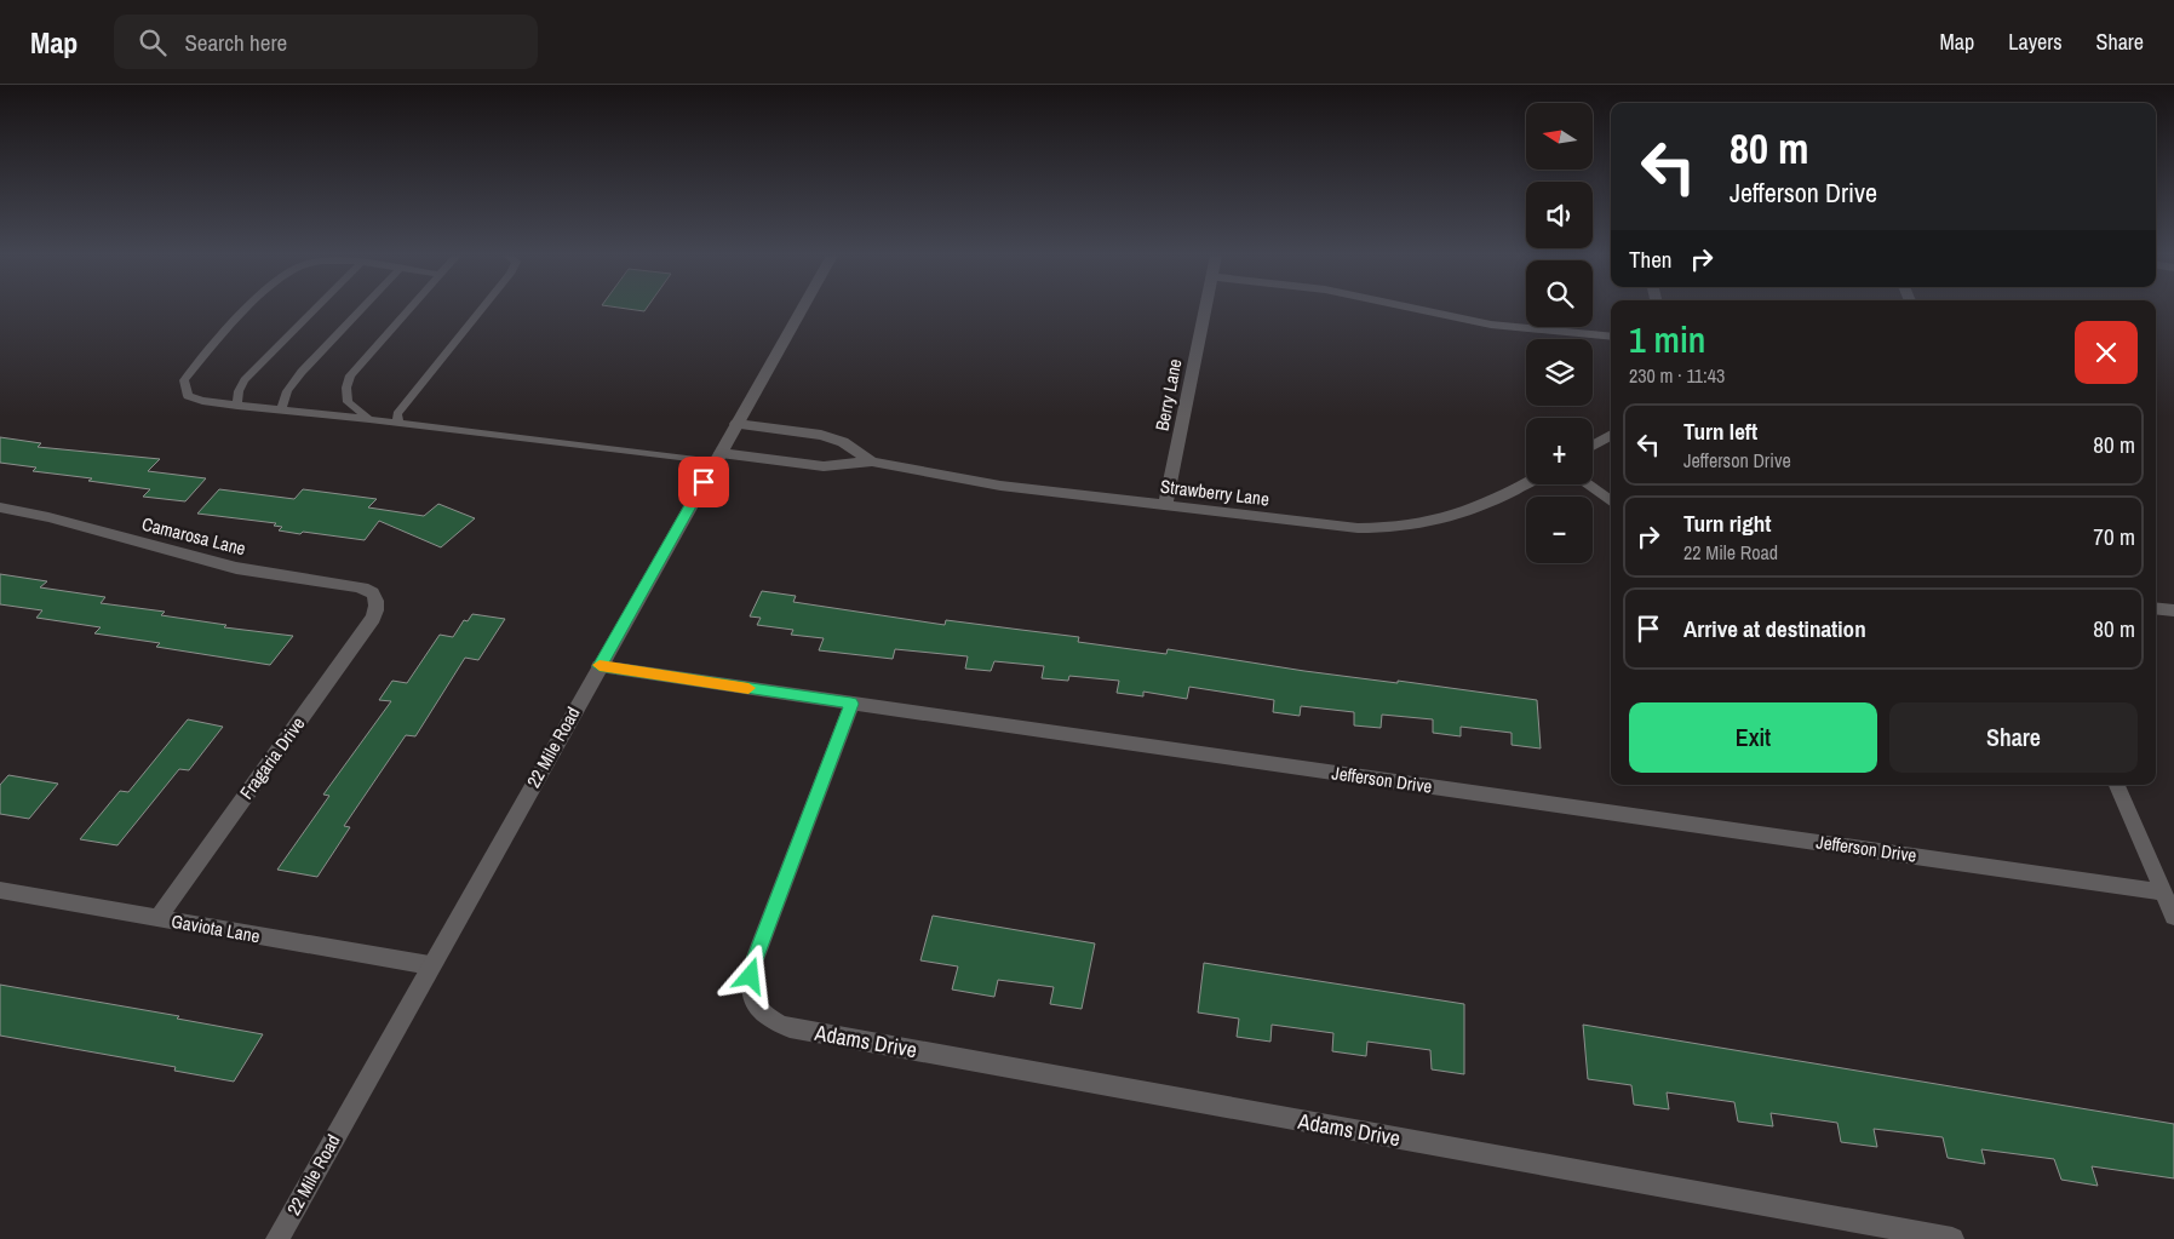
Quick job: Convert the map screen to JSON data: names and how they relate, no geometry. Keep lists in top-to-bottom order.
{
  "streets": {
    "street": [
      "Berry Lane",
      "Strawberry Lane",
      "Camarosa Lane",
      "22 Mile Road",
      "Fragaria Drive",
      "Jefferson Drive",
      "Gaviota Lane",
      "Adams Drive"
    ]
  },
  "crossings": [
    ["Berry Lane", "Strawberry Lane"],
    ["Strawberry Lane", "22 Mile Road"],
    ["Camarosa Lane", "Fragaria Drive"],
    ["22 Mile Road", "Jefferson Drive"],
    ["22 Mile Road", "Gaviota Lane"],
    ["Fragaria Drive", "Gaviota Lane"],
    ["Jefferson Drive", "Adams Drive"]
  ],
  "north": "left",
  "page": {
    "header": "Map",
    "search": "Search here",
    "nav": ["Map", "Layers", "Share"],
    "map_buttons": ["+", "−"],
    "turn": ["80 m", "Jefferson Drive"],
    "then": "Then",
    "heading": ["1 min", "230 m · 11:43"],
    "list": [
      {
        "name": "Turn left",
        "note": "Jefferson Drive",
        "value": "80 m"
      },
      {
        "name": "Turn right",
        "note": "22 Mile Road",
        "value": "70 m"
      },
      {
        "name": "Arrive at destination",
        "value": "80 m"
      }
    ],
    "buttons": ["Exit", "Share"]
  }
}
